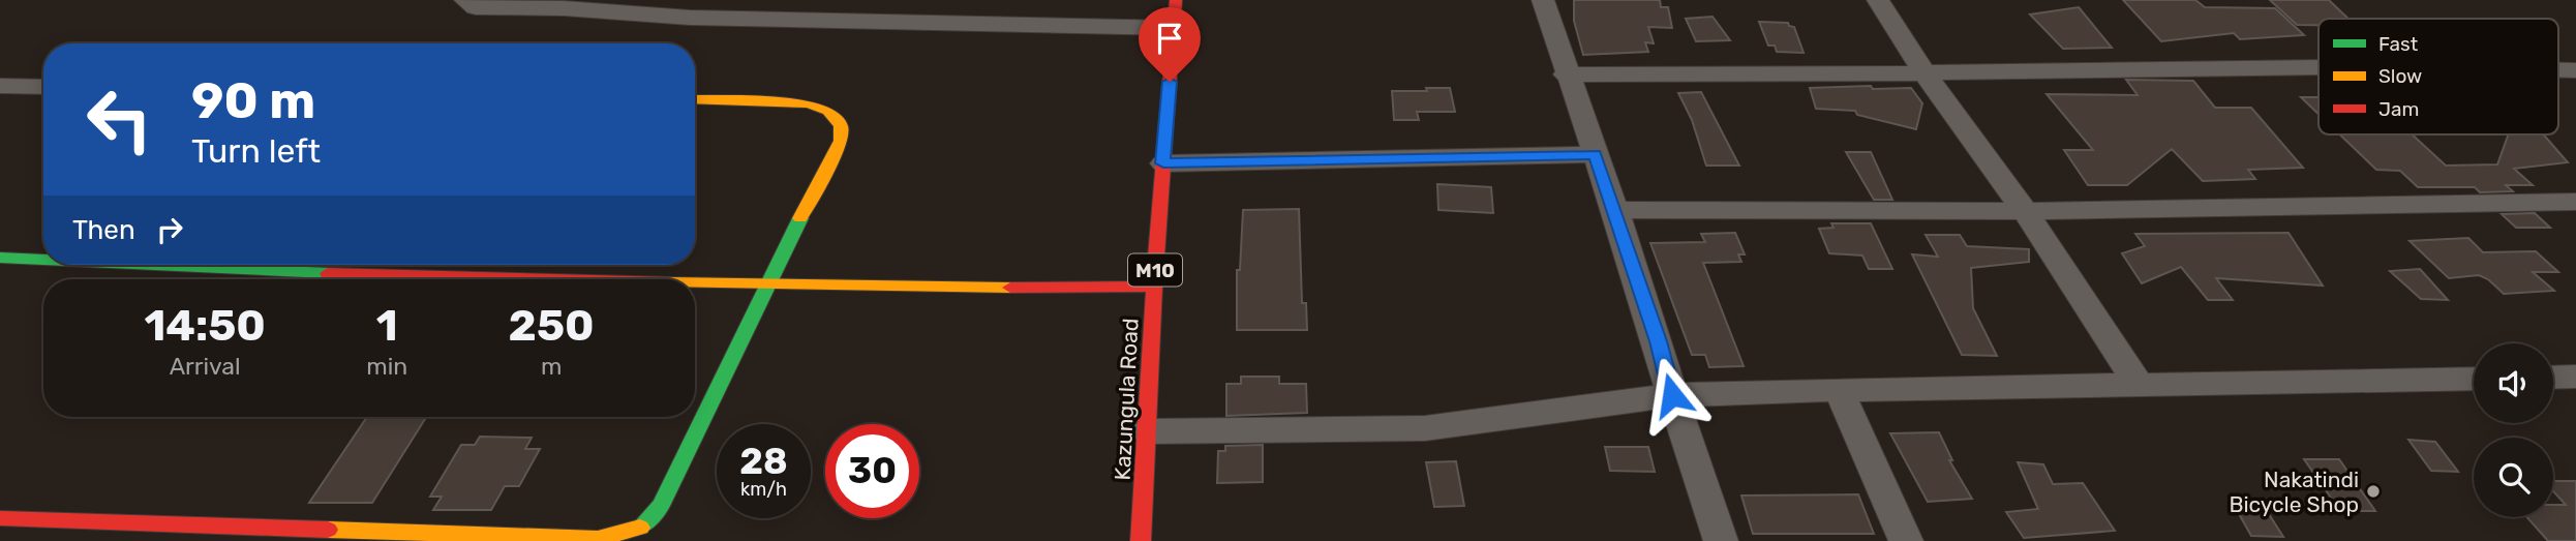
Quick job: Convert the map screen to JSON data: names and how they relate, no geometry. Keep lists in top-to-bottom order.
{
  "streets": {
    "main road": ["M10", "Kazungula Road"]
  },
  "places": ["Nakatindi Bicycle Shop"],
  "legend": ["Fast", "Slow", "Jam"],
  "page": {
    "turn": ["90 m", "Turn left"],
    "then": "Then",
    "eta": [
      "14:50",
      "Arrival",
      "1",
      "min",
      "250",
      "m"
    ],
    "speed": "28 km/h",
    "limit": "30"
  }
}
